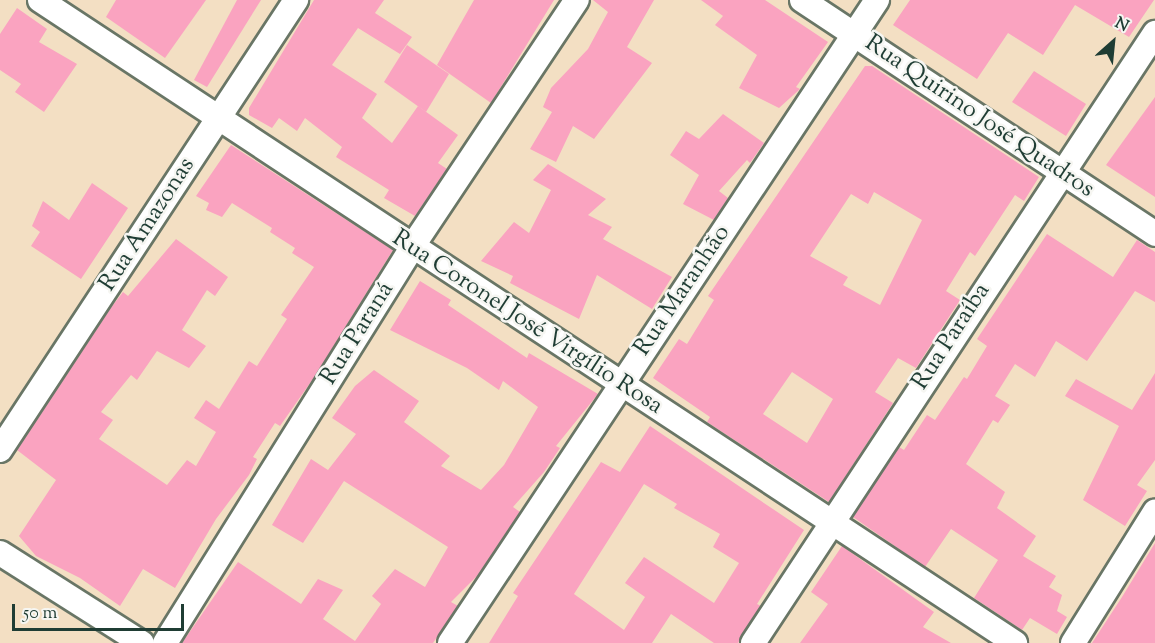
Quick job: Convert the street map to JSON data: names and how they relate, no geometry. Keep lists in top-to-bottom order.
{
  "streets": {
    "street": [
      "Rua Quirino José Quadros",
      "Rua Amazonas",
      "Rua Maranhão",
      "Rua Coronel José Virgílio Rosa",
      "Rua Paraná",
      "Rua Paraíba"
    ]
  },
  "crossings": [
    ["Rua Quirino José Quadros", "Rua Maranhão"],
    ["Rua Quirino José Quadros", "Rua Paraíba"],
    ["Rua Amazonas", "Rua Coronel José Virgílio Rosa"],
    ["Rua Maranhão", "Rua Coronel José Virgílio Rosa"],
    ["Rua Coronel José Virgílio Rosa", "Rua Paraná"],
    ["Rua Coronel José Virgílio Rosa", "Rua Paraíba"]
  ],
  "scale_bar": "50 m",
  "north": "top right"
}
